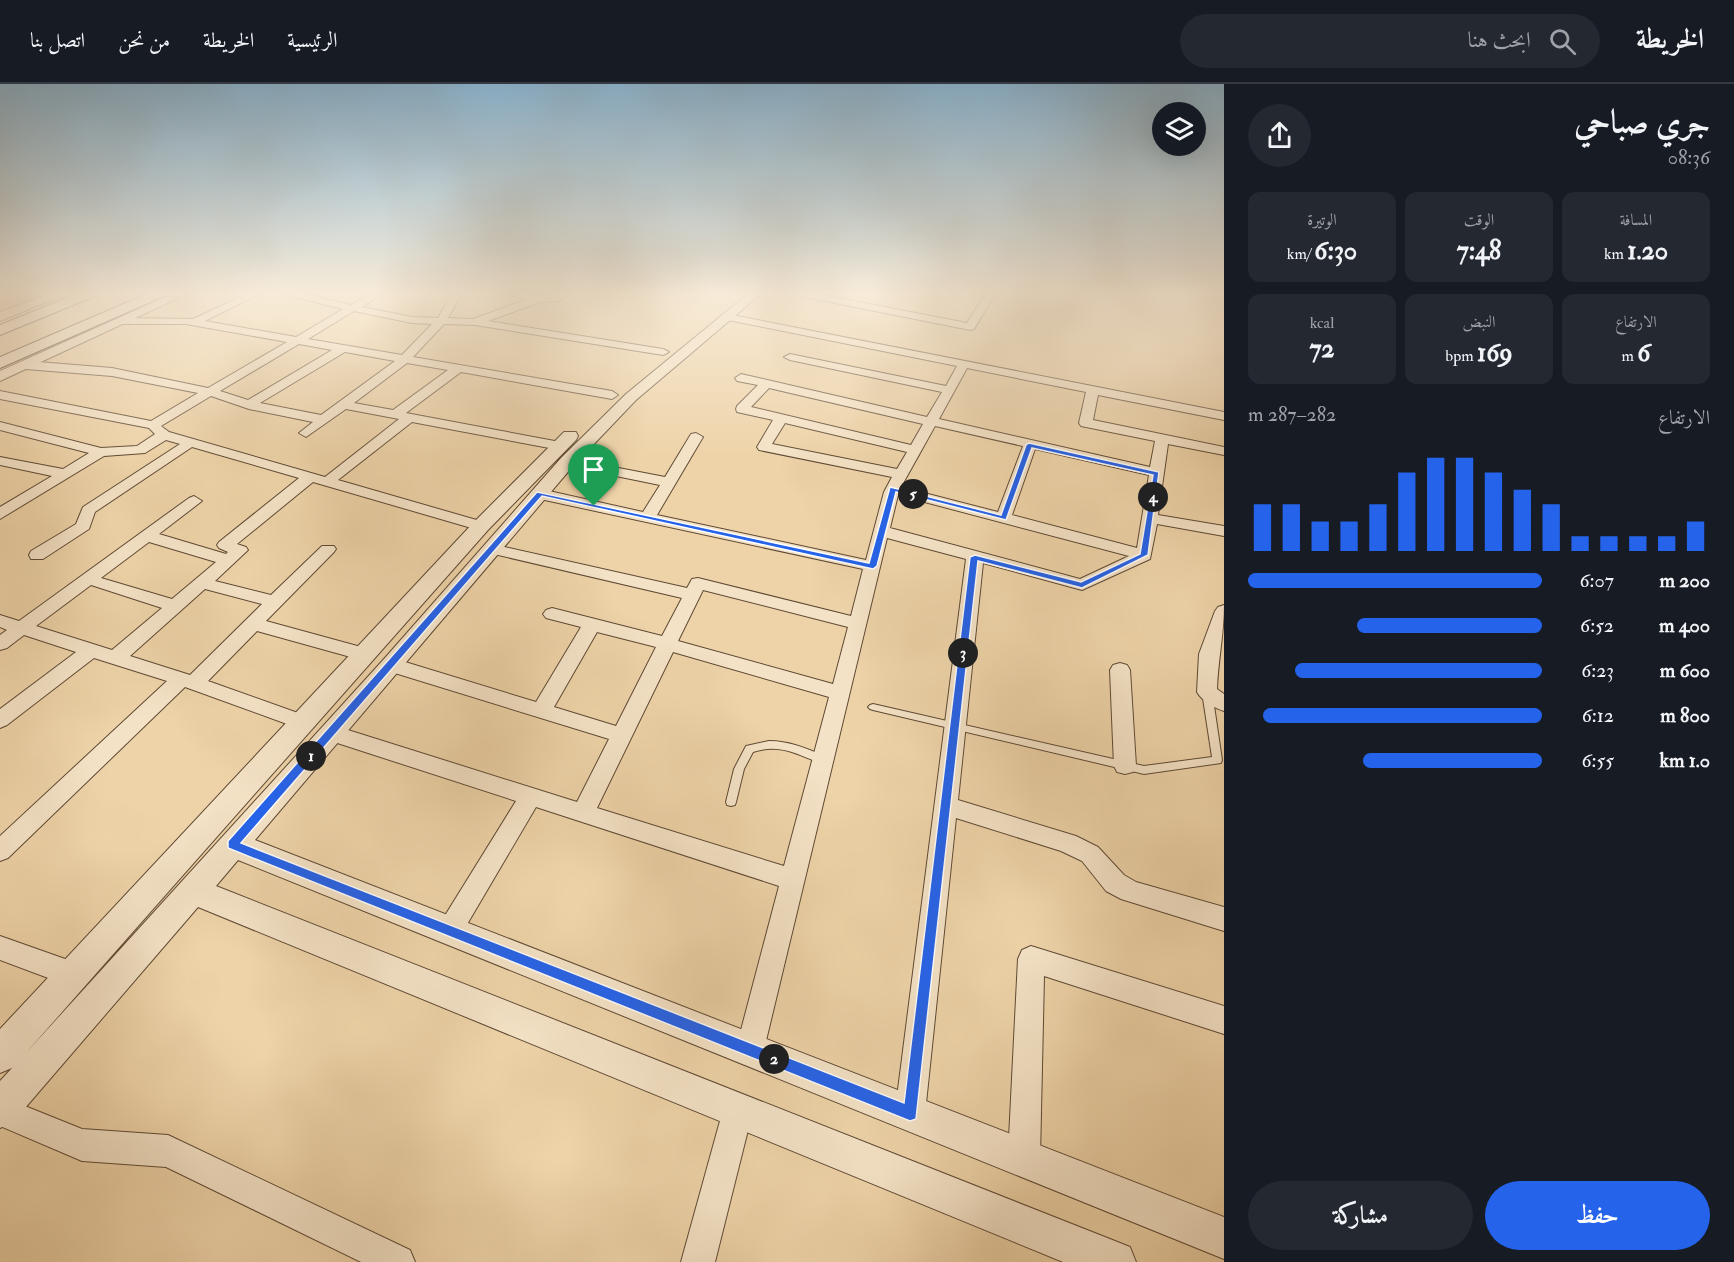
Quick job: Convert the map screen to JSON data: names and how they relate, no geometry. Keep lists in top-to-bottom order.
{
  "page": {
    "header": "الخريطة",
    "search": "ابحث هنا",
    "nav": [
      "الرئيسية",
      "الخريطة",
      "من نحن",
      "اتصل بنا"
    ],
    "heading": ["جري صباحي", "08:36"],
    "stats": [
      ["المسافة", "1.20 km"],
      ["الوقت", "7:48"],
      ["الوتيرة", "6:30 /km"],
      ["الارتفاع", "6 m"],
      ["النبض", "169 bpm"],
      ["kcal", "72"]
    ],
    "chart": ["الارتفاع", "282–287 m"],
    "pins": [
      "5",
      "4",
      "3",
      "1",
      "2"
    ],
    "list": [
      {
        "name": "200 m",
        "note": "6:07"
      },
      {
        "name": "400 m",
        "note": "6:52"
      },
      {
        "name": "600 m",
        "note": "6:23"
      },
      {
        "name": "800 m",
        "note": "6:12"
      },
      {
        "name": "1.0 km",
        "note": "6:55"
      }
    ],
    "buttons": ["حفظ", "مشاركة"]
  }
}
